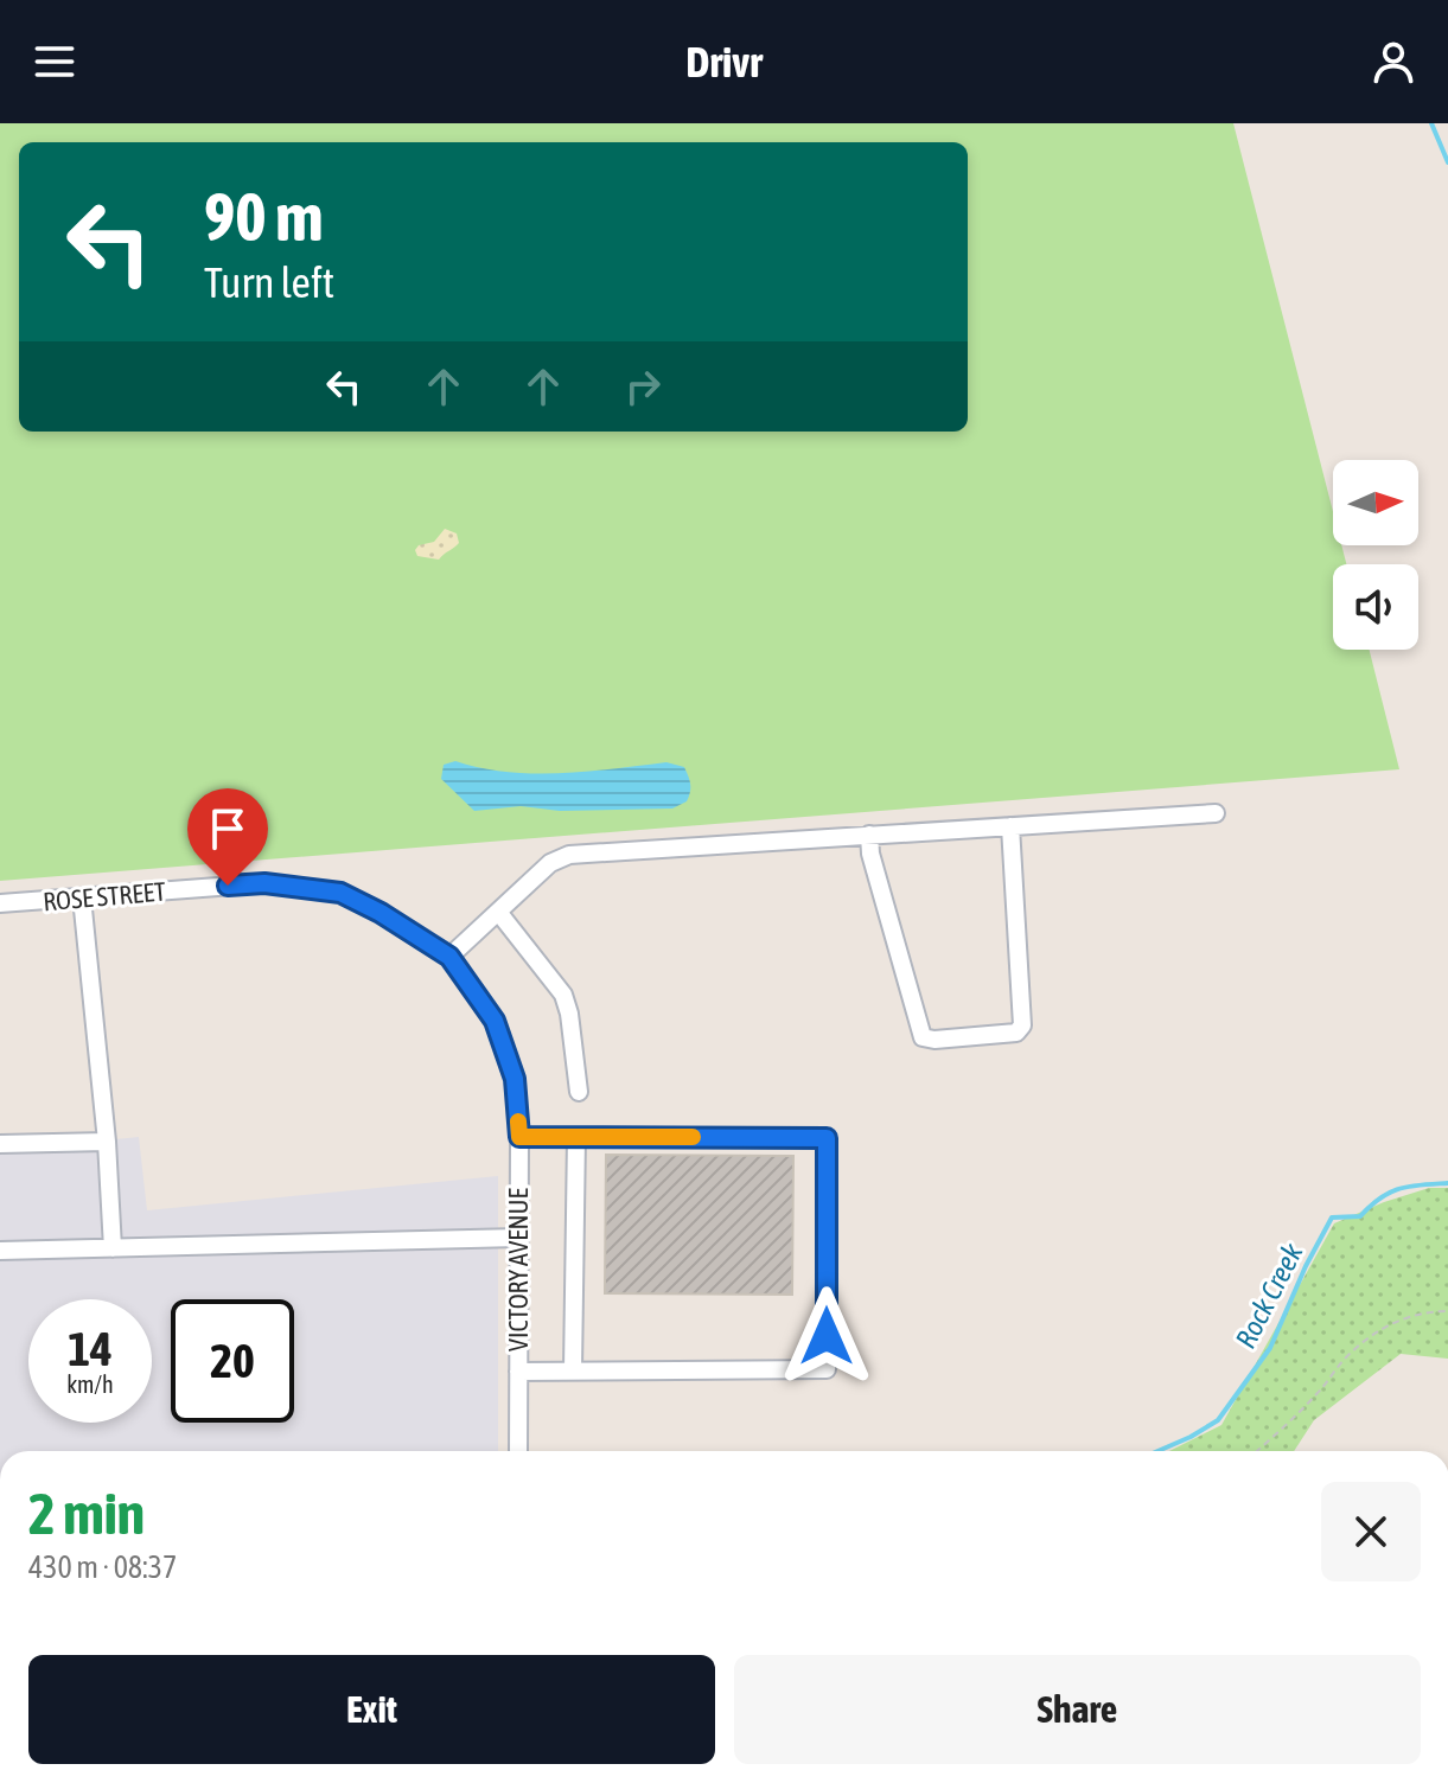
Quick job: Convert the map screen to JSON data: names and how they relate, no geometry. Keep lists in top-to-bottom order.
{
  "streets": {
    "street": ["ROSE STREET", "VICTORY AVENUE"]
  },
  "crossings": [
    ["ROSE STREET", "VICTORY AVENUE"]
  ],
  "water": ["Rock Creek"],
  "north": "right",
  "page": {
    "header": "Drivr",
    "turn": ["90 m", "Turn left"],
    "speed": "14 km/h",
    "limit": "20",
    "heading": ["2 min", "430 m · 08:37"],
    "buttons": ["Exit", "Share"]
  }
}
